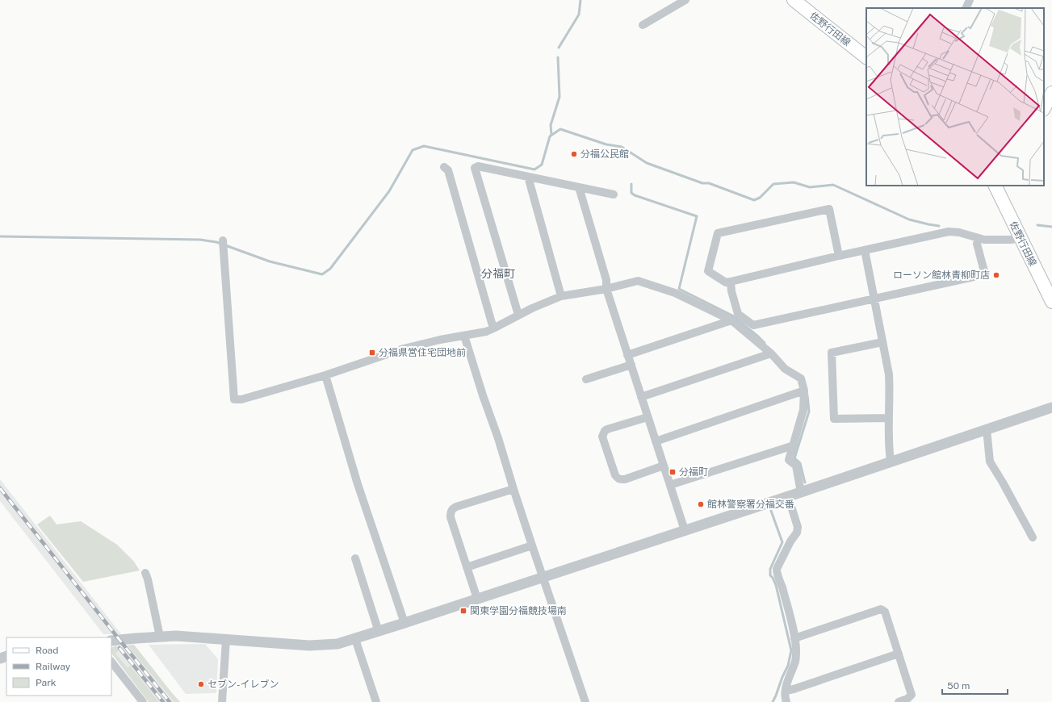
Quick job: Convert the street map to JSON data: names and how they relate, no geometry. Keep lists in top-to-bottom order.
{
  "streets": {
    "main road": ["佐野行田線"]
  },
  "districts": ["分福町"],
  "places": {
    "other": [
      "分福公民館",
      "ローソン館林青柳町店",
      "館林警察署分福交番",
      "セブン-イレブン"
    ],
    "transit": ["分福県営住宅団地前", "分福町", "関東学園分福競技場南"]
  },
  "legend": ["Road", "Railway", "Park"],
  "scale_bar": "50 m"
}
